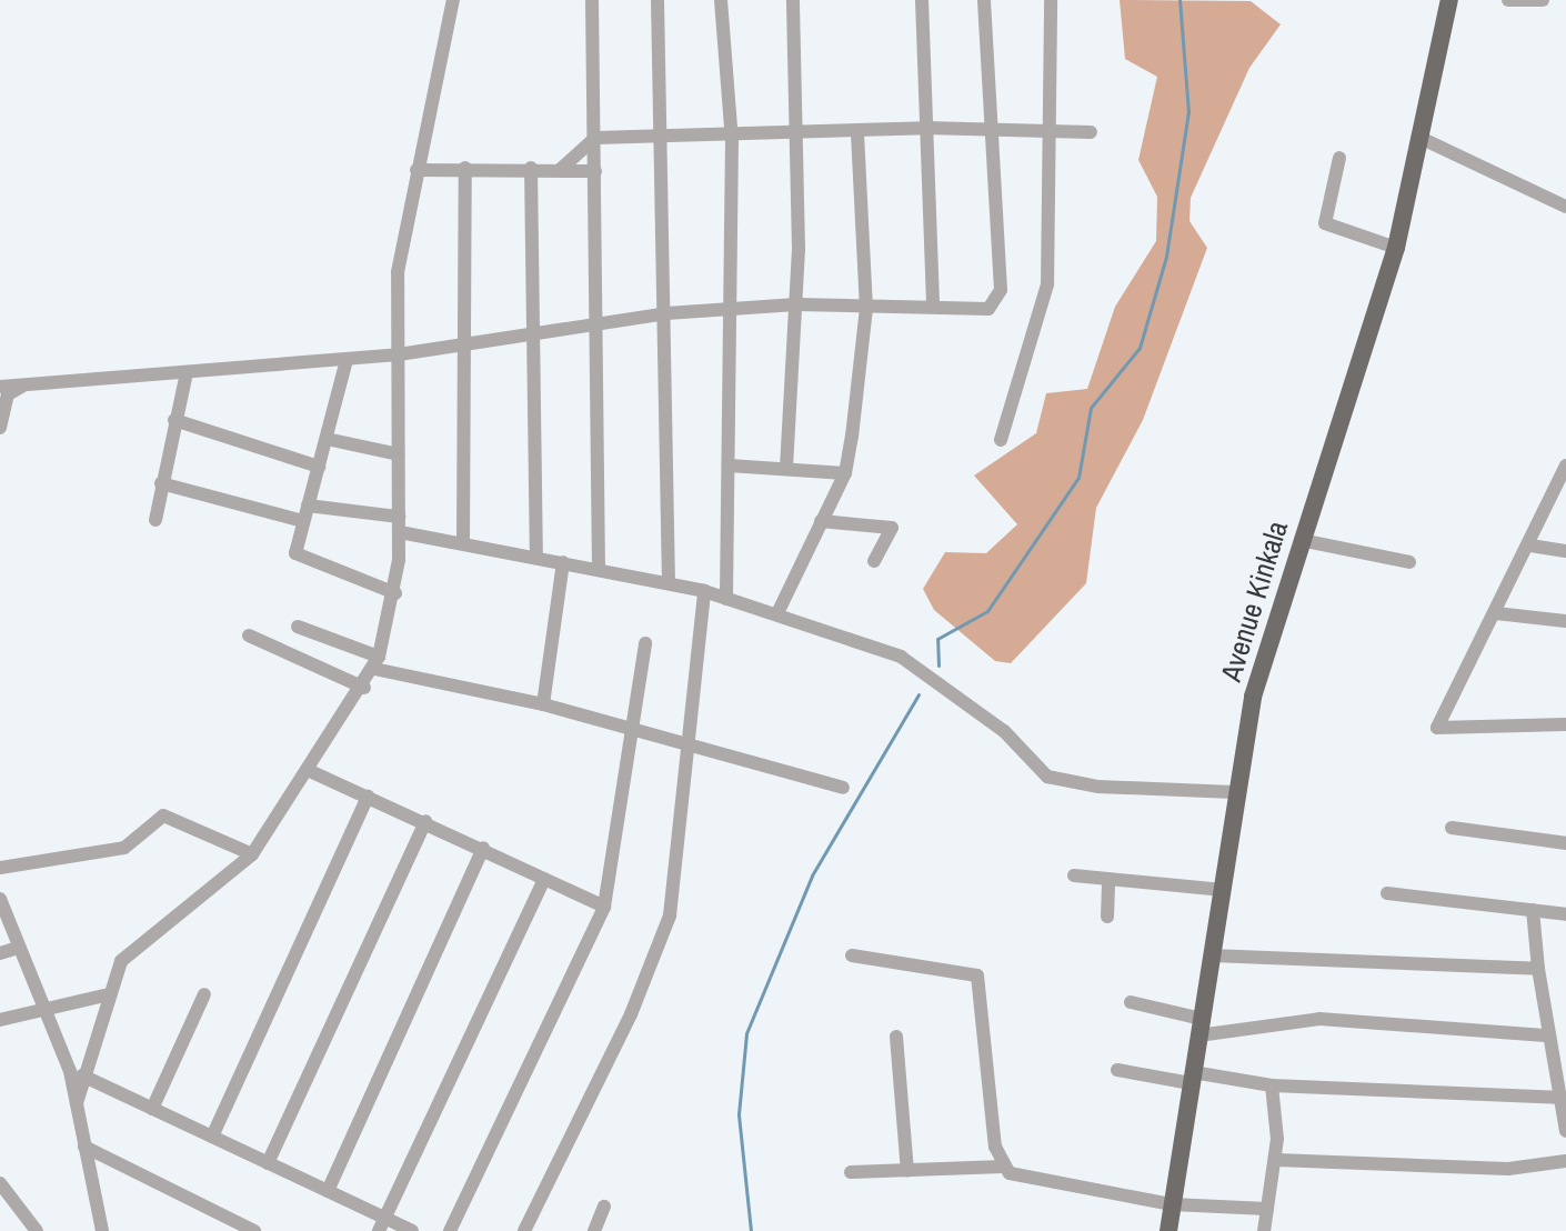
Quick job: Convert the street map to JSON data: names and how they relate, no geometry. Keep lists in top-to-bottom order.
{
  "streets": {
    "main road": ["Avenue Kinkala"]
  }
}
